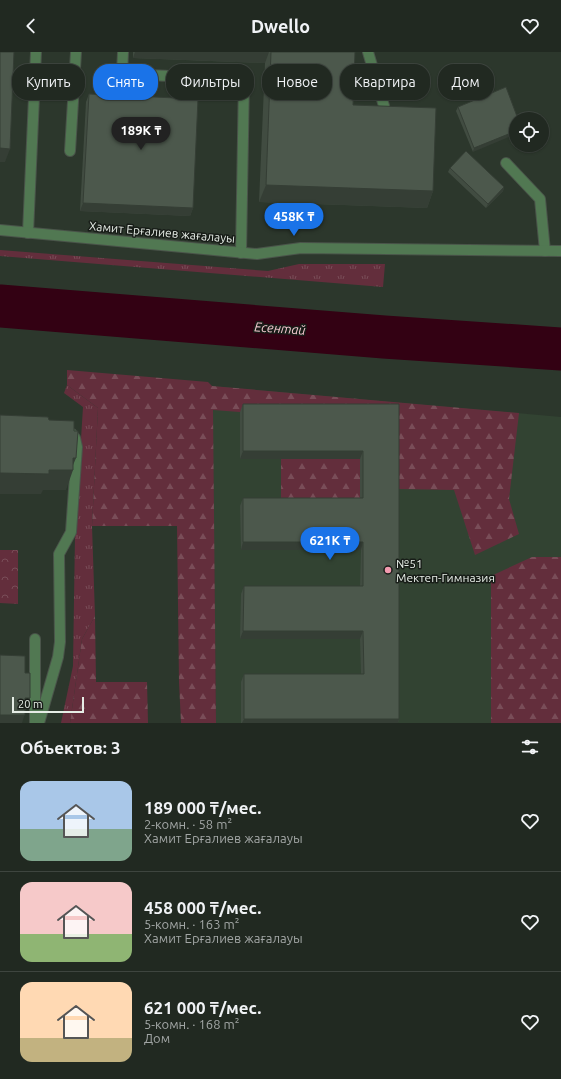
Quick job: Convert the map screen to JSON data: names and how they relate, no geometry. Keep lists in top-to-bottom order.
{
  "streets": {
    "street": ["Хамит Ерғалиев жағалауы"]
  },
  "water": ["Есентай"],
  "places": ["№51 Мектеп-Гимназия"],
  "scale_bar": "20 m",
  "page": {
    "header": "Dwello",
    "chip": [
      "Купить",
      "Снять",
      "Фильтры",
      "Новое",
      "Квартира",
      "Дом"
    ],
    "price": ["189K ₸", "458K ₸", "621K ₸"],
    "scale": "20 m",
    "heading": "Объектов: 3",
    "list": [
      {
        "name": "189 000 ₸/мес.",
        "note": "2-комн. · 58 m² · Хамит Ерғалиев жағалауы"
      },
      {
        "name": "458 000 ₸/мес.",
        "note": "5-комн. · 163 m² · Хамит Ерғалиев жағалауы"
      },
      {
        "name": "621 000 ₸/мес.",
        "note": "5-комн. · 168 m² · Дом"
      }
    ]
  }
}
